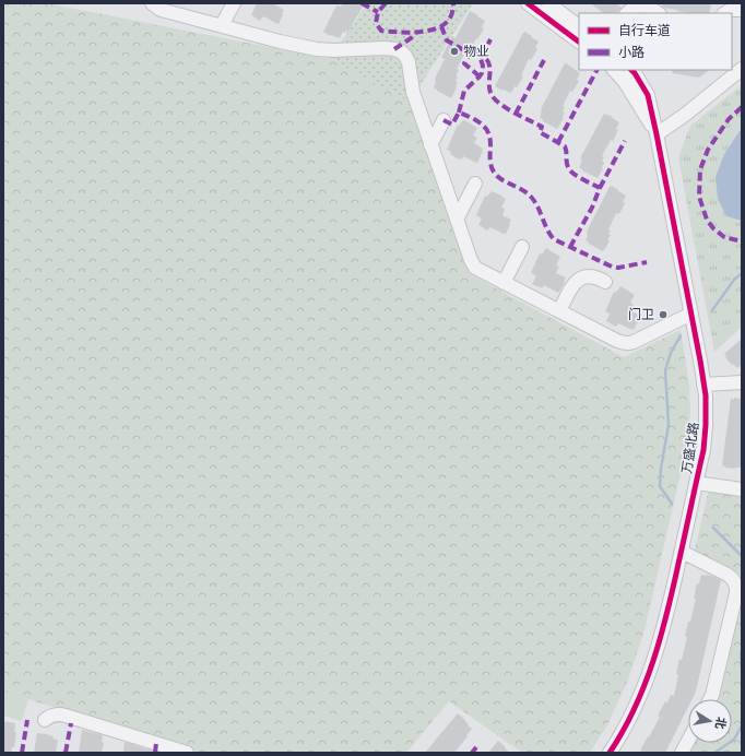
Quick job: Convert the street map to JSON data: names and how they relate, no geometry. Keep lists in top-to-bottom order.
{
  "streets": {
    "street": ["万盛北路"]
  },
  "places": ["物业", "门卫"],
  "legend": ["自行车道", "小路"],
  "north": "right"
}
